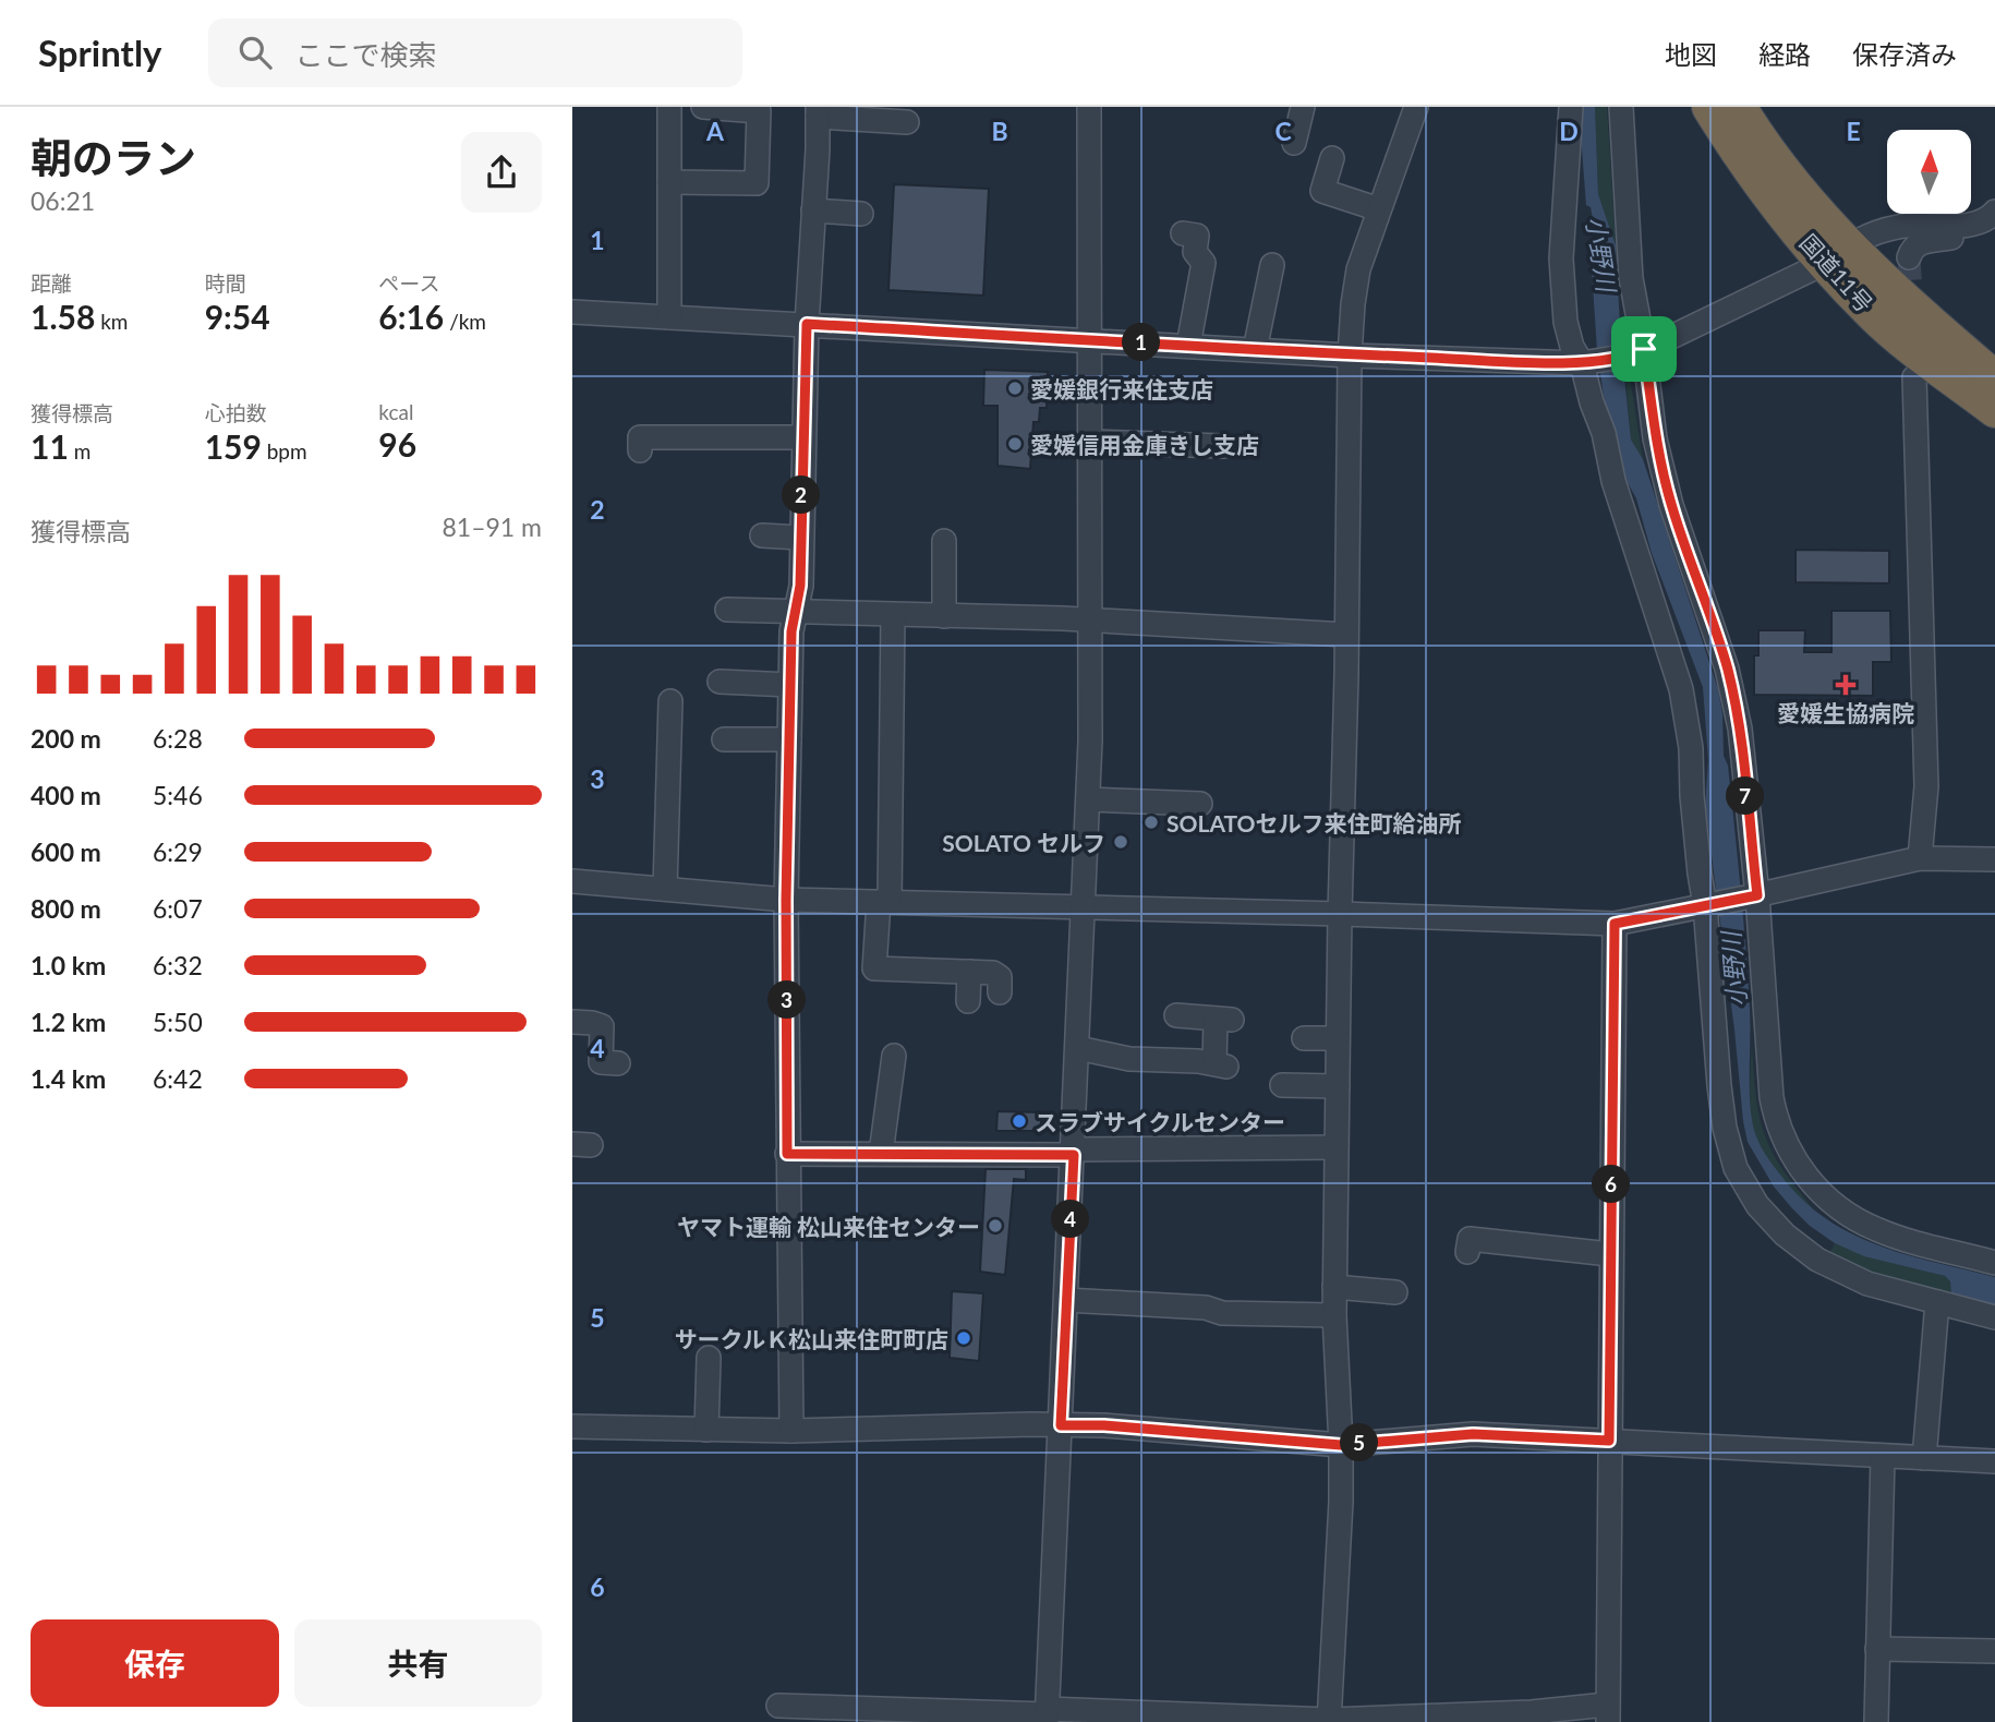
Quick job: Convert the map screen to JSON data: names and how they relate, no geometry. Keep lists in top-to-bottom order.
{
  "streets": {
    "highway": ["国道11号"]
  },
  "water": ["小野川"],
  "places": {
    "other": [
      "愛媛銀行来住支店",
      "愛媛信用金庫きし支店",
      "SOLATOセルフ来住町給油所",
      "SOLATO セルフ",
      "スラブサイクルセンター",
      "ヤマト運輸 松山来住センター",
      "サークルＫ松山来住町町店"
    ],
    "health": ["愛媛生協病院"]
  },
  "north": "top",
  "page": {
    "header": "Sprintly",
    "search": "ここで検索",
    "nav": ["地図", "経路", "保存済み"],
    "heading": ["朝のラン", "06:21"],
    "stats": [
      ["距離", "1.58 km"],
      ["時間", "9:54"],
      ["ペース", "6:16 /km"],
      ["獲得標高", "11 m"],
      ["心拍数", "159 bpm"],
      ["kcal", "96"]
    ],
    "pins": [
      "1",
      "2",
      "7",
      "3",
      "6",
      "4",
      "5"
    ],
    "chart": ["獲得標高", "81–91 m"],
    "list": [
      {
        "name": "200 m",
        "note": "6:28"
      },
      {
        "name": "400 m",
        "note": "5:46"
      },
      {
        "name": "600 m",
        "note": "6:29"
      },
      {
        "name": "800 m",
        "note": "6:07"
      },
      {
        "name": "1.0 km",
        "note": "6:32"
      },
      {
        "name": "1.2 km",
        "note": "5:50"
      },
      {
        "name": "1.4 km",
        "note": "6:42"
      }
    ],
    "buttons": ["保存", "共有"]
  },
  "grid": {
    "columns": [
      "A",
      "B",
      "C",
      "D",
      "E"
    ],
    "rows": [
      "1",
      "2",
      "3",
      "4",
      "5",
      "6"
    ]
  }
}
